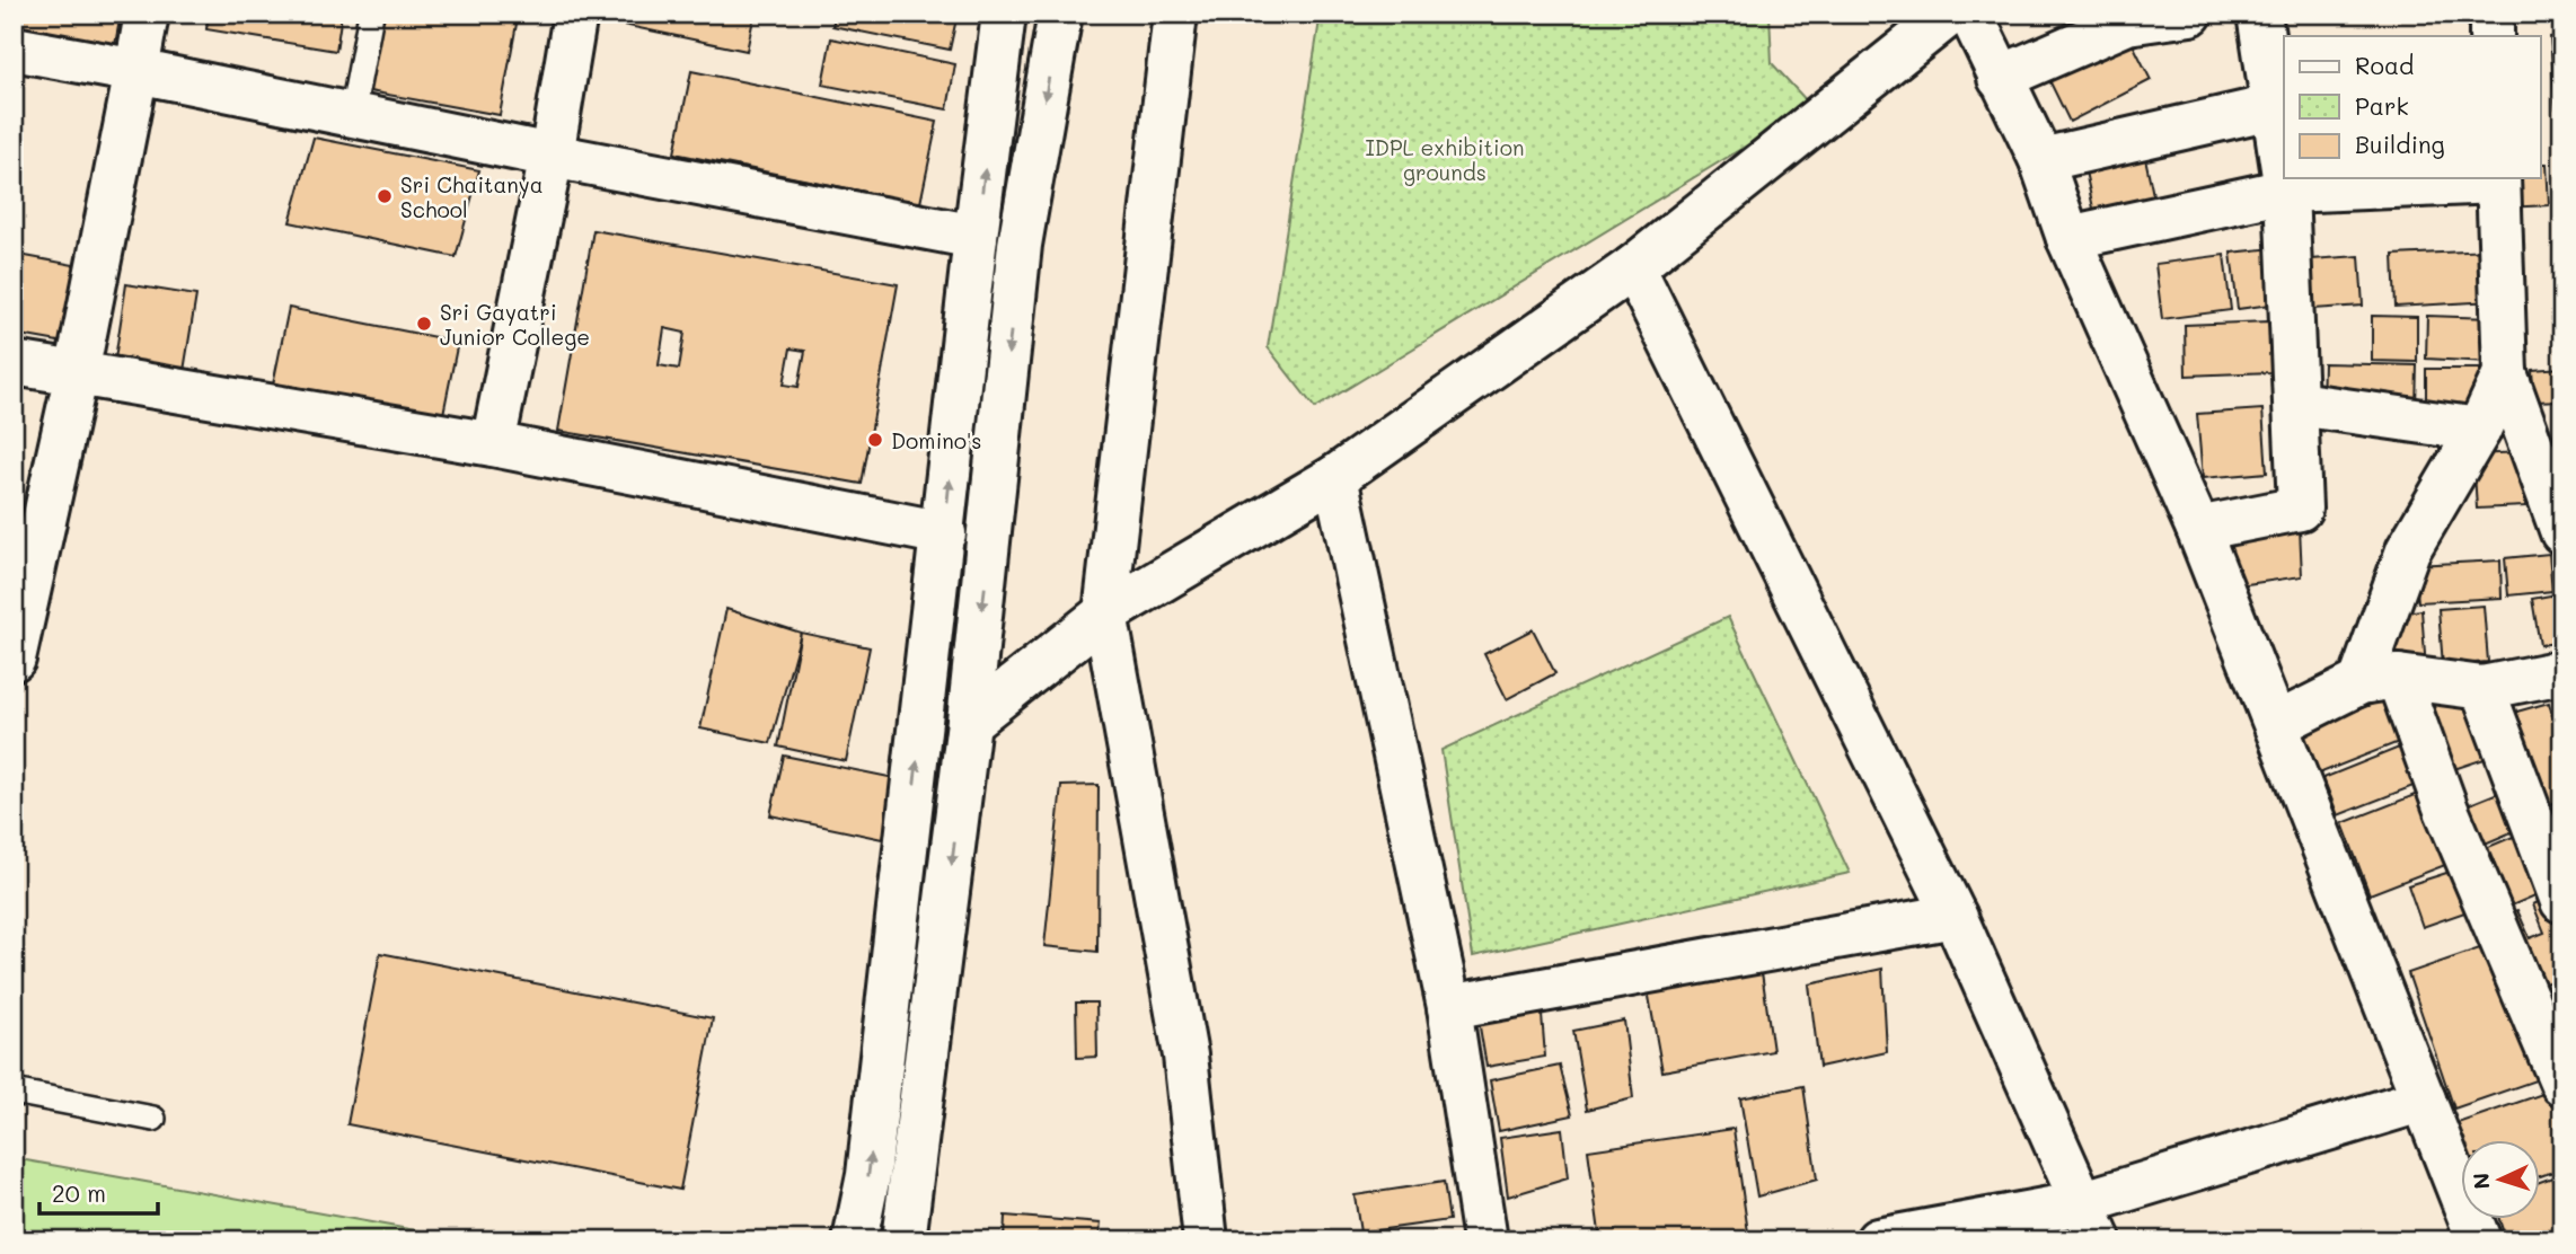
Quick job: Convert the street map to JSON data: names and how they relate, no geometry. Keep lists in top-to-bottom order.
{
  "parks": ["IDPL exhibition grounds"],
  "places": ["Sri Chaitanya School", "Sri Gayatri Junior College", "Domino's"],
  "legend": ["Road", "Park", "Building"],
  "scale_bar": "20 m",
  "north": "left"
}
